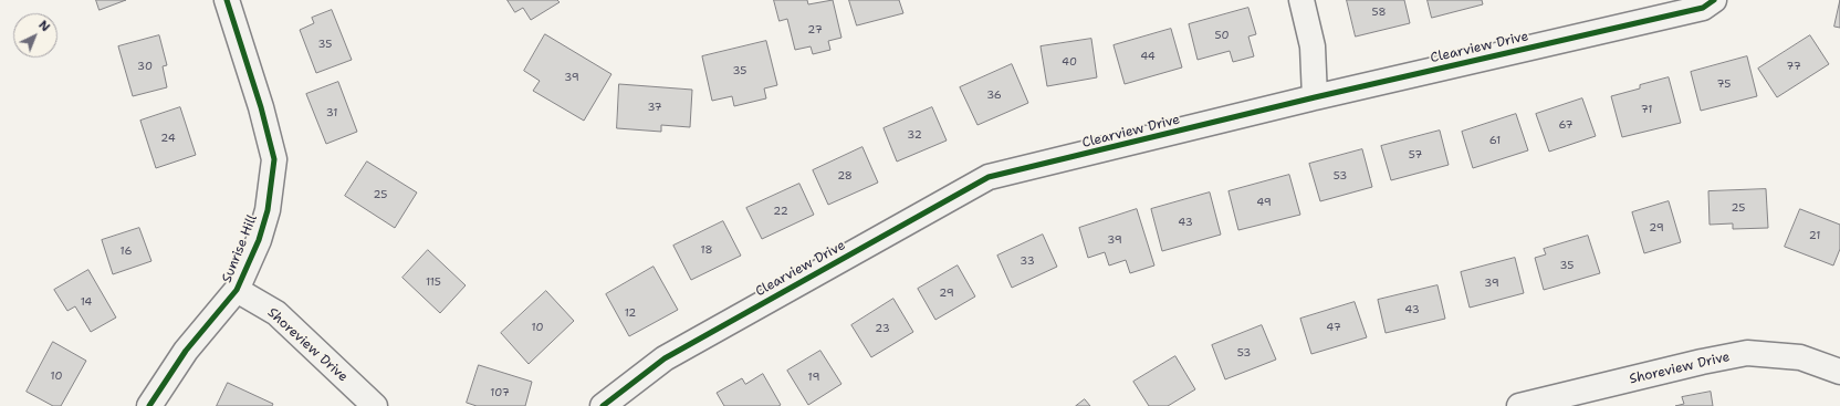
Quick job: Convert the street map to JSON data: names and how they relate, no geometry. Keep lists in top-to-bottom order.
{
  "streets": {
    "street": ["Clearview Drive", "Sunrise Hill", "Shoreview Drive"]
  },
  "crossings": [
    ["Sunrise Hill", "Shoreview Drive"]
  ],
  "house_numbers": [
    "58",
    "27",
    "50",
    "35",
    "44",
    "40",
    "30",
    "77",
    "35",
    "39",
    "75",
    "36",
    "37",
    "71",
    "31",
    "67",
    "32",
    "24",
    "61",
    "57",
    "28",
    "53",
    "25",
    "49",
    "25",
    "22",
    "43",
    "29",
    "21",
    "39",
    "18",
    "16",
    "33",
    "35",
    "115",
    "39",
    "29",
    "14",
    "43",
    "12",
    "10",
    "47",
    "23",
    "53",
    "10",
    "19",
    "107"
  ],
  "north": "top right"
}
